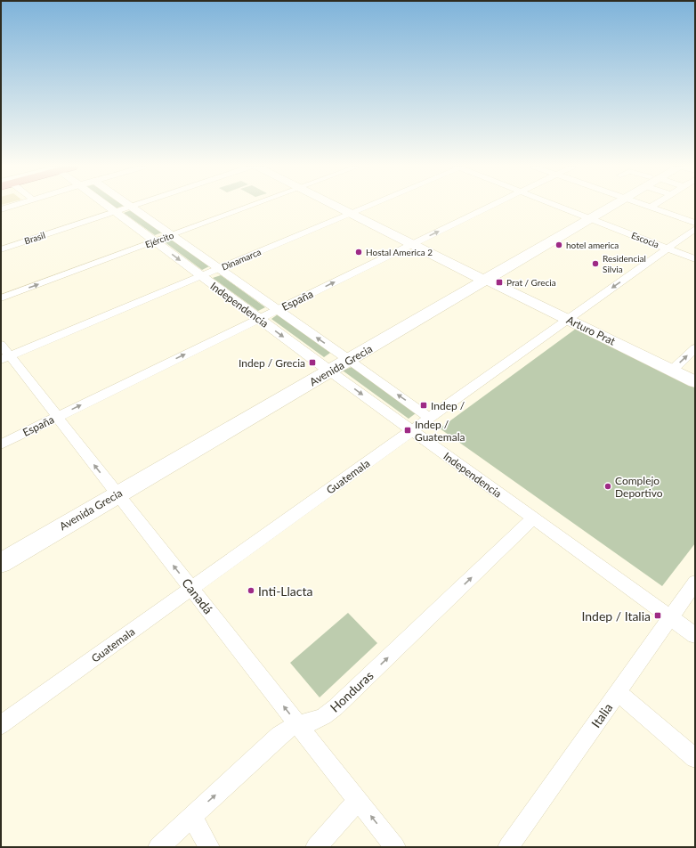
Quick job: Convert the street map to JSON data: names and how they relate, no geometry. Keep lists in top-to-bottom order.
{
  "streets": {
    "main road": ["Arturo Prat", "Avenida Grecia"],
    "street": [
      "Brasil",
      "Ejército",
      "Escocia",
      "Dinamarca",
      "España",
      "Independencia",
      "Guatemala",
      "Canadá",
      "Honduras",
      "Italia"
    ]
  },
  "crossings": [
    ["Brasil", "Independencia"],
    ["Ejército", "Independencia"],
    ["Escocia", "Avenida Grecia"],
    ["Escocia", "Guatemala"],
    ["Dinamarca", "Independencia"],
    ["Dinamarca", "Arturo Prat"],
    ["Dinamarca", "Canadá"],
    ["España", "Independencia"],
    ["España", "Arturo Prat"],
    ["España", "Canadá"],
    ["Independencia", "Avenida Grecia"],
    ["Independencia", "Guatemala"],
    ["Independencia", "Honduras"],
    ["Independencia", "Italia"],
    ["Arturo Prat", "Avenida Grecia"],
    ["Arturo Prat", "Guatemala"],
    ["Avenida Grecia", "Canadá"],
    ["Guatemala", "Canadá"],
    ["Canadá", "Honduras"]
  ],
  "one_way": [
    "Ejército",
    "España",
    "Canadá",
    "Honduras"
  ],
  "places": {
    "other": [
      "hotel america",
      "Hostal America 2",
      "Residencial Silvia",
      "Complejo Deportivo",
      "Inti-Llacta"
    ],
    "transit": [
      "Prat / Grecia",
      "Indep / Grecia",
      "Indep /",
      "Indep / Guatemala",
      "Indep / Italia"
    ]
  }
}
